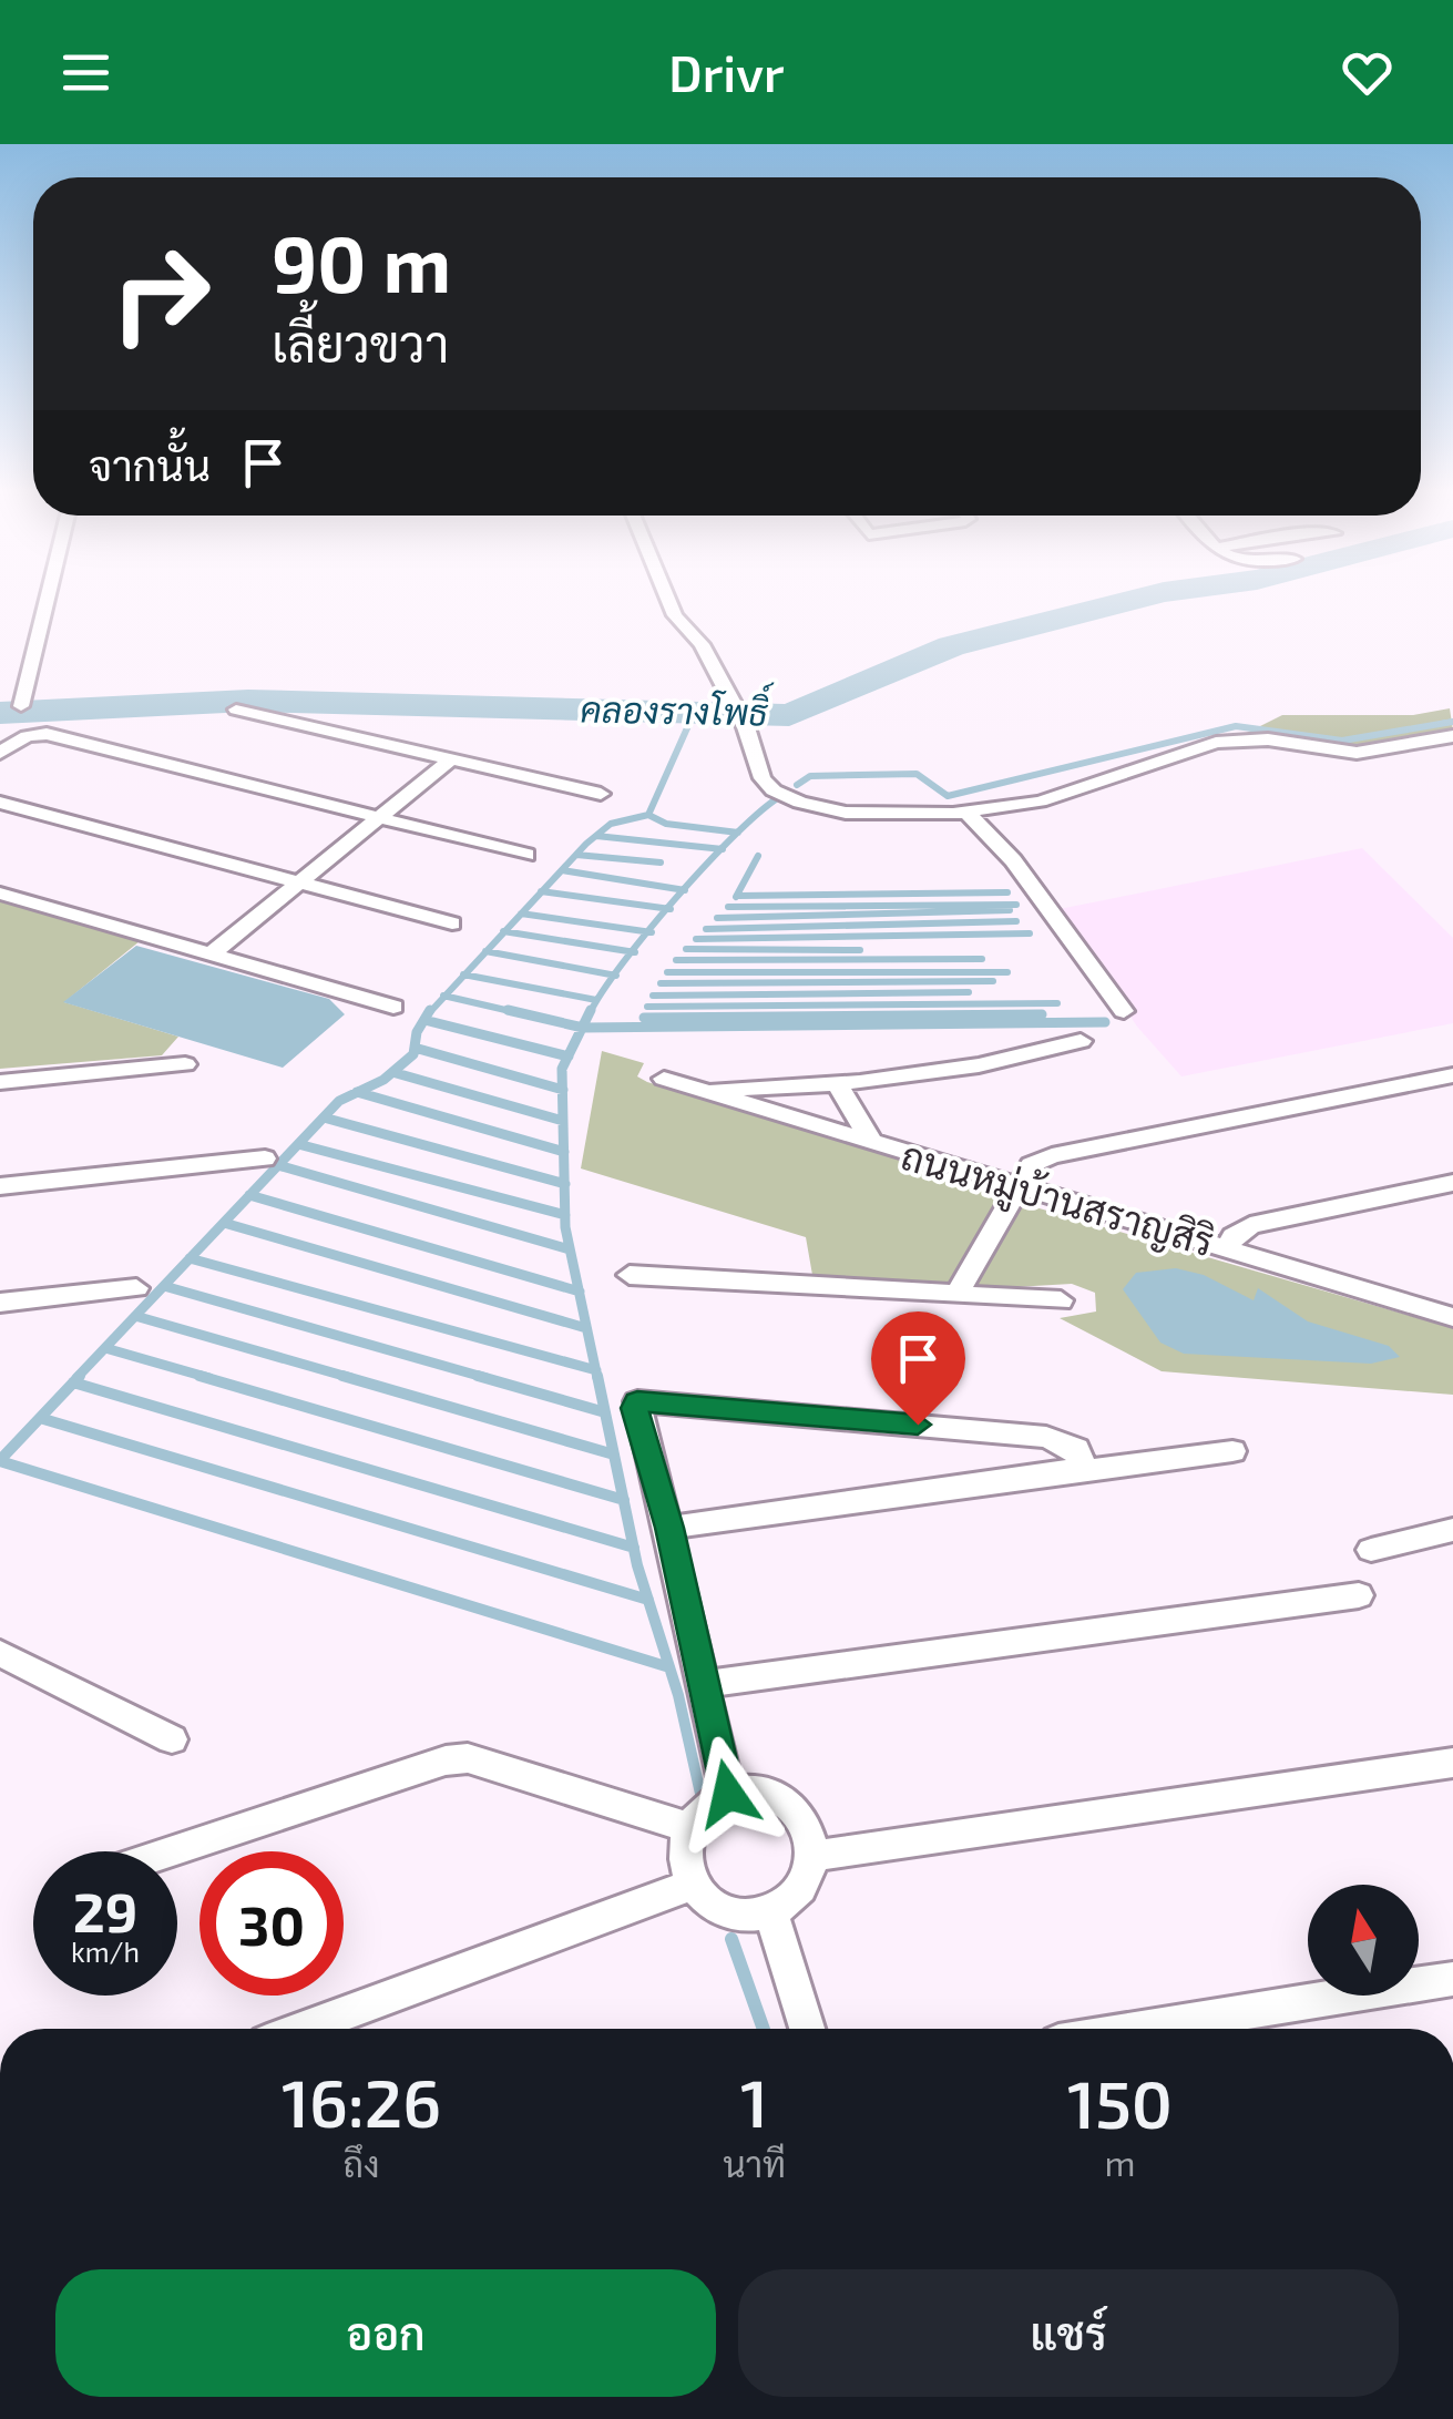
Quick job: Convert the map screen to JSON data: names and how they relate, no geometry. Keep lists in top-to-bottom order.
{
  "streets": {
    "street": ["ถนนหมู่บ้านสราญสิริ"]
  },
  "water": ["คลองรางโพธิ์"],
  "north": "top",
  "page": {
    "header": "Drivr",
    "turn": ["90 m", "เลี้ยวขวา"],
    "then": "จากนั้น",
    "speed": "29 km/h",
    "limit": "30",
    "eta": [
      "16:26",
      "ถึง",
      "1",
      "นาที",
      "150",
      "m"
    ],
    "buttons": ["ออก", "แชร์"]
  }
}
